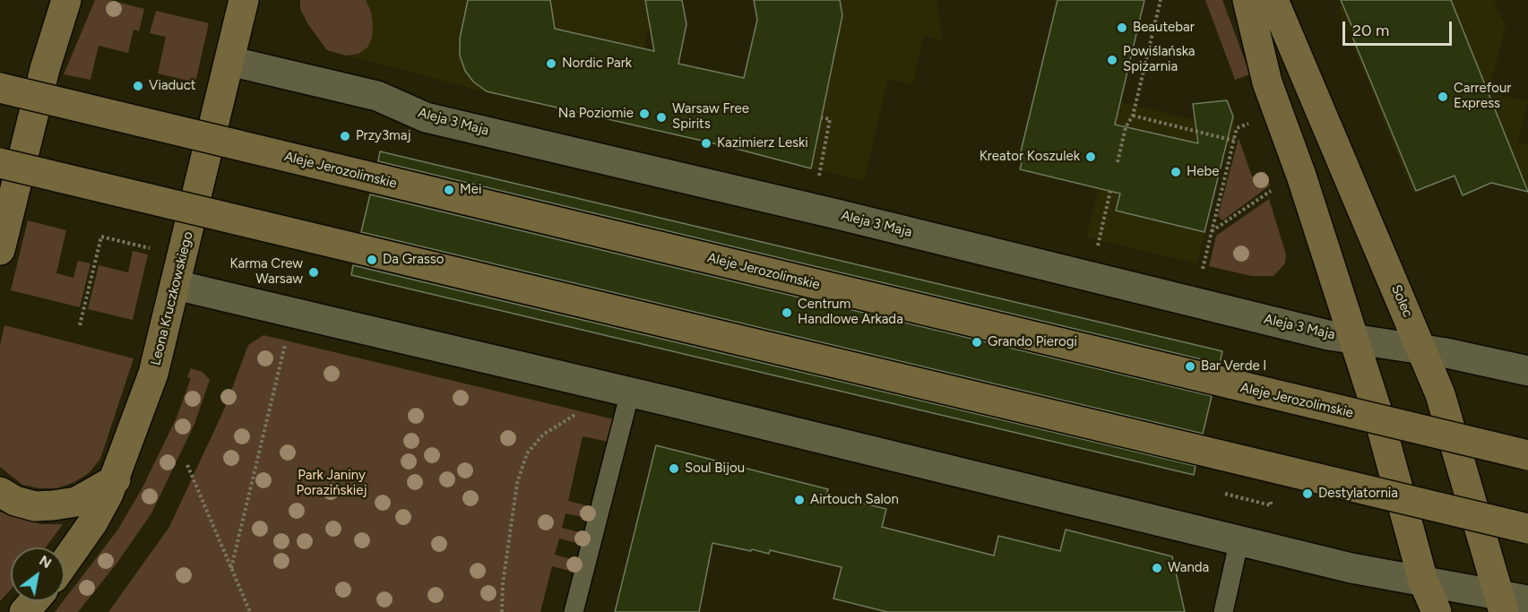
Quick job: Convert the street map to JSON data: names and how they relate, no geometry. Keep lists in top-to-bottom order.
{
  "streets": {
    "main road": ["Aleje Jerozolimskie", "Leona Kruczkowskiego", "Solec"],
    "street": ["Aleja 3 Maja"]
  },
  "crossings": [
    ["Aleja 3 Maja", "Leona Kruczkowskiego"],
    ["Aleja 3 Maja", "Solec"]
  ],
  "parks": ["Park Janiny Porazińskiej"],
  "places": [
    "Beautebar",
    "Powiślańska Spiżarnia",
    "Nordic Park",
    "Viaduct",
    "Carrefour Express",
    "Na Poziomie",
    "Warsaw Free Spirits",
    "Przy3maj",
    "Kazimierz Leski",
    "Kreator Koszulek",
    "Hebe",
    "Mei",
    "Da Grasso",
    "Karma Crew Warsaw",
    "Centrum Handlowe Arkada",
    "Grando Pierogi",
    "Bar Verde I",
    "Soul Bijou",
    "Destylatornia",
    "Airtouch Salon",
    "Wanda"
  ],
  "scale_bar": "20 m",
  "north": "top right"
}
